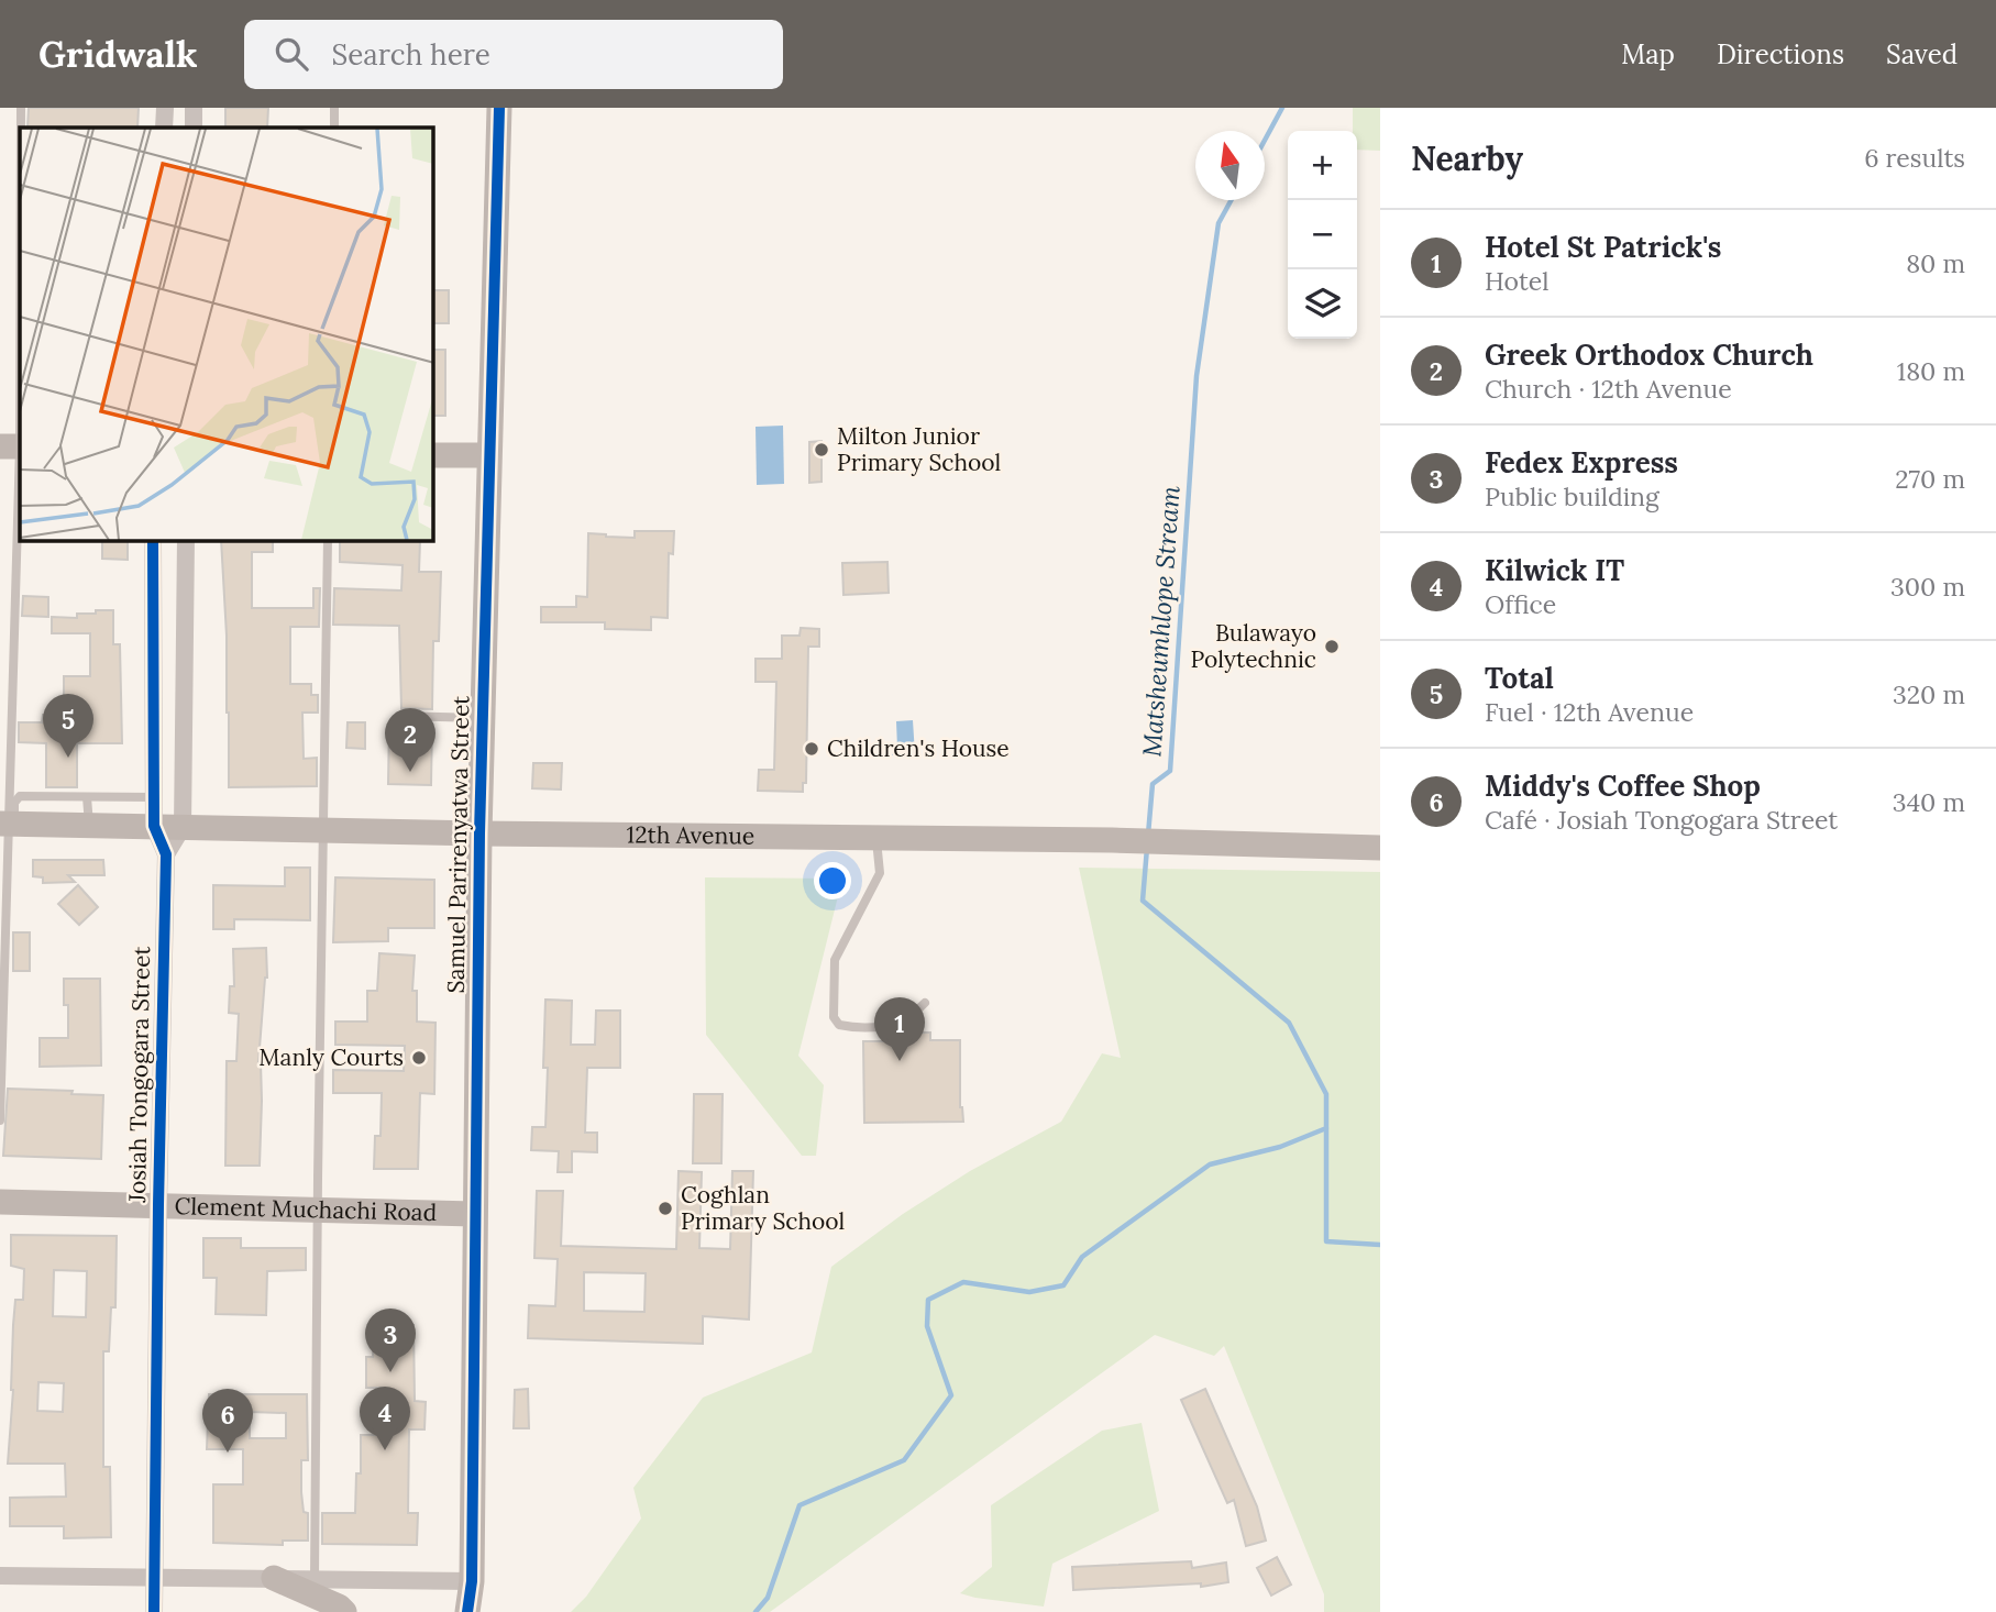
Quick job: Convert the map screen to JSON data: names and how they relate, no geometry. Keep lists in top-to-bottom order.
{
  "streets": {
    "street": [
      "12th Avenue",
      "Samuel Parirenyatwa Street",
      "Josiah Tongogara Street",
      "Clement Muchachi Road"
    ]
  },
  "crossings": [
    ["12th Avenue", "Samuel Parirenyatwa Street"],
    ["12th Avenue", "Josiah Tongogara Street"],
    ["Samuel Parirenyatwa Street", "Clement Muchachi Road"],
    ["Josiah Tongogara Street", "Clement Muchachi Road"]
  ],
  "water": ["Matsheumhlope Stream"],
  "places": [
    "Milton Junior Primary School",
    "Bulawayo Polytechnic",
    "Children's House",
    "Manly Courts",
    "Coghlan Primary School"
  ],
  "north": "top",
  "page": {
    "header": "Gridwalk",
    "search": "Search here",
    "nav": ["Map", "Directions", "Saved"],
    "heading": ["Nearby", "6 results"],
    "map_buttons": ["+", "−"],
    "list": [
      {
        "mark": "1",
        "name": "Hotel St Patrick's",
        "note": "Hotel",
        "value": "80 m"
      },
      {
        "mark": "2",
        "name": "Greek Orthodox Church",
        "note": "Church · 12th Avenue",
        "value": "180 m"
      },
      {
        "mark": "3",
        "name": "Fedex Express",
        "note": "Public building",
        "value": "270 m"
      },
      {
        "mark": "4",
        "name": "Kilwick IT",
        "note": "Office",
        "value": "300 m"
      },
      {
        "mark": "5",
        "name": "Total",
        "note": "Fuel · 12th Avenue",
        "value": "320 m"
      },
      {
        "mark": "6",
        "name": "Middy's Coffee Shop",
        "note": "Café · Josiah Tongogara Street",
        "value": "340 m"
      }
    ],
    "pins": [
      "5",
      "2",
      "1",
      "3",
      "4",
      "6"
    ]
  }
}
